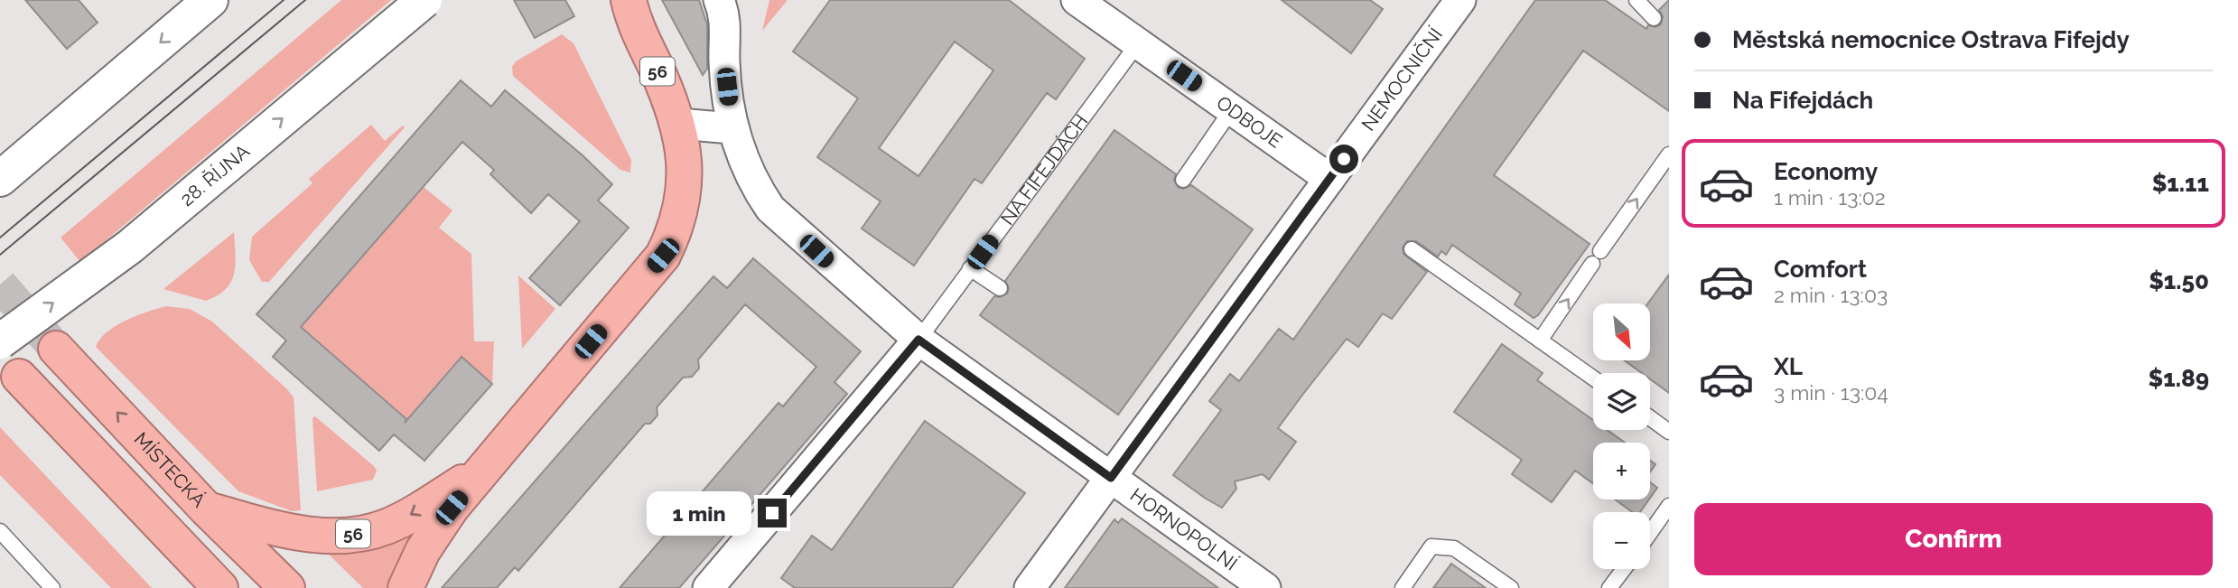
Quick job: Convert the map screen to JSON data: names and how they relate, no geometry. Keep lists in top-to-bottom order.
{
  "streets": {
    "highway": ["56", "MÍSTECKÁ"],
    "street": [
      "NEMOCNIČNÍ",
      "ODBOJE",
      "NA FIFEJDÁCH",
      "28. ŘÍJNA",
      "HORNOPOLNÍ"
    ]
  },
  "crossings": [
    ["56", "MÍSTECKÁ"],
    ["NEMOCNIČNÍ", "ODBOJE"],
    ["NEMOCNIČNÍ", "HORNOPOLNÍ"],
    ["ODBOJE", "NA FIFEJDÁCH"],
    ["NA FIFEJDÁCH", "HORNOPOLNÍ"]
  ],
  "one_way": ["MÍSTECKÁ"],
  "north": "bottom right",
  "page": {
    "banner": ["Městská nemocnice Ostrava Fifejdy", "Na Fifejdách"],
    "list": [
      {
        "name": "Economy",
        "note": "1 min · 13:02",
        "value": "$1.11"
      },
      {
        "name": "Comfort",
        "note": "2 min · 13:03",
        "value": "$1.50"
      },
      {
        "name": "XL",
        "note": "3 min · 13:04",
        "value": "$1.89"
      }
    ],
    "map_buttons": ["+", "−"],
    "buttons": "Confirm",
    "bubble": "1 min"
  }
}
